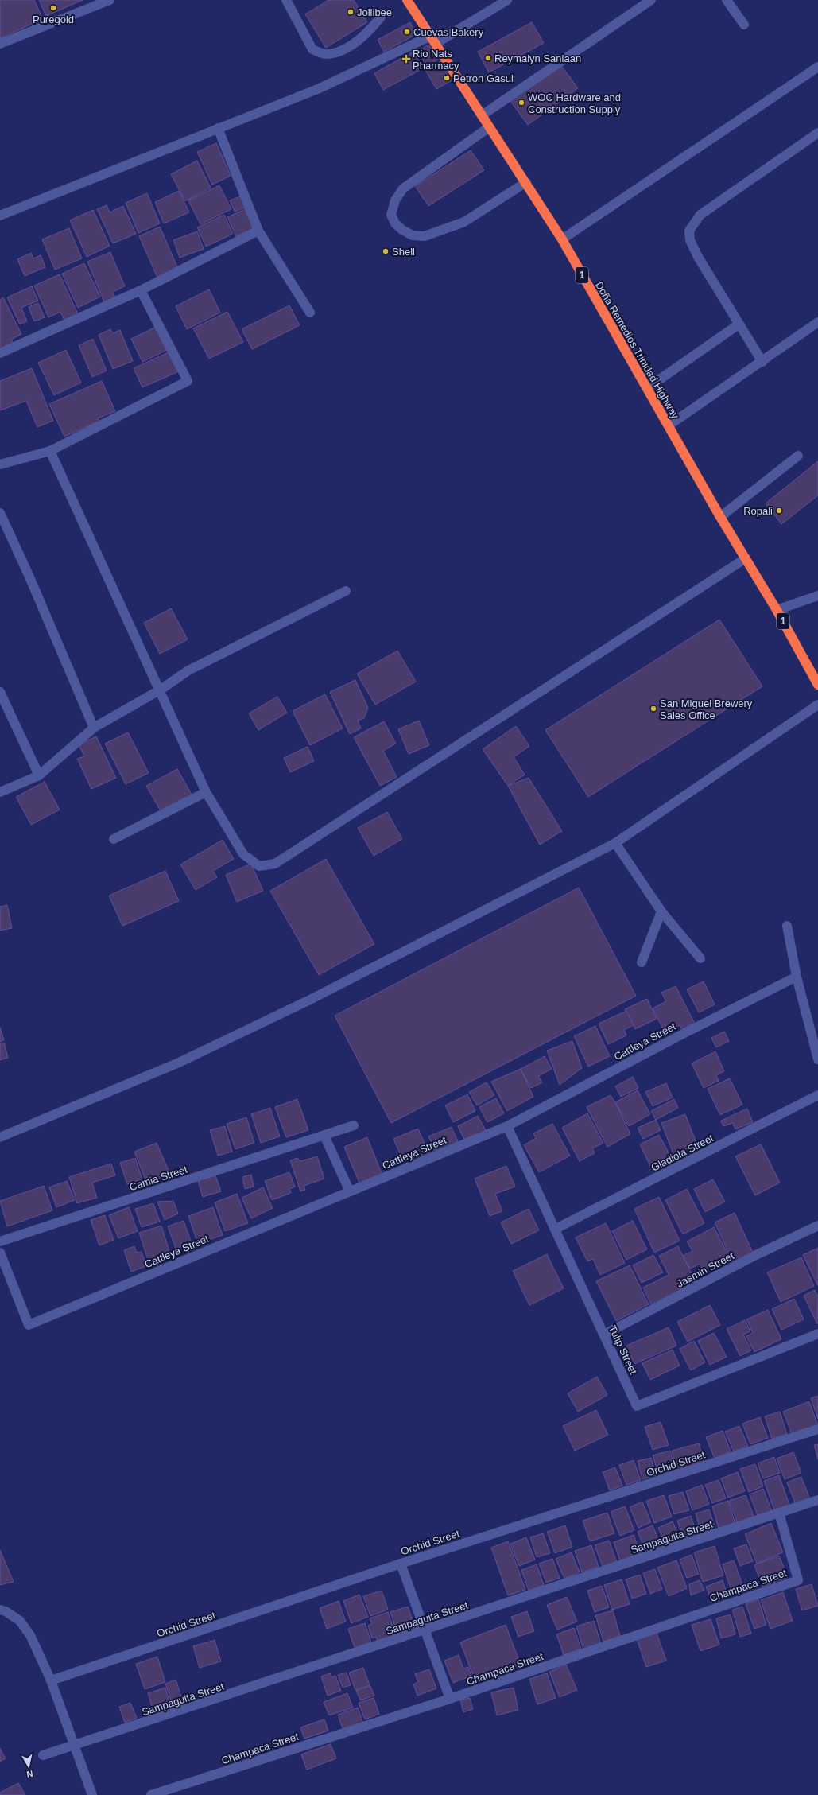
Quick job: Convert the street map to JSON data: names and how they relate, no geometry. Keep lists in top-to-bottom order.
{
  "streets": {
    "highway": ["1", "Doña Remedios Trinidad Highway"],
    "street": [
      "Cattleya Street",
      "Gladiola Street",
      "Camia Street",
      "Jasmin Street",
      "Tulip Street",
      "Orchid Street",
      "Sampaguita Street",
      "Champaca Street"
    ]
  },
  "crossings": [
    ["Cattleya Street", "Tulip Street"],
    ["Gladiola Street", "Tulip Street"],
    ["Jasmin Street", "Tulip Street"],
    ["Sampaguita Street", "Champaca Street"]
  ],
  "places": {
    "other": [
      "Puregold",
      "Jollibee",
      "Cuevas Bakery",
      "Reymalyn Sanlaan",
      "Petron Gasul",
      "WOC Hardware and Construction Supply",
      "Shell",
      "Ropali",
      "San Miguel Brewery Sales Office"
    ],
    "health": ["Rio Nats Pharmacy"]
  },
  "north": "bottom"
}
